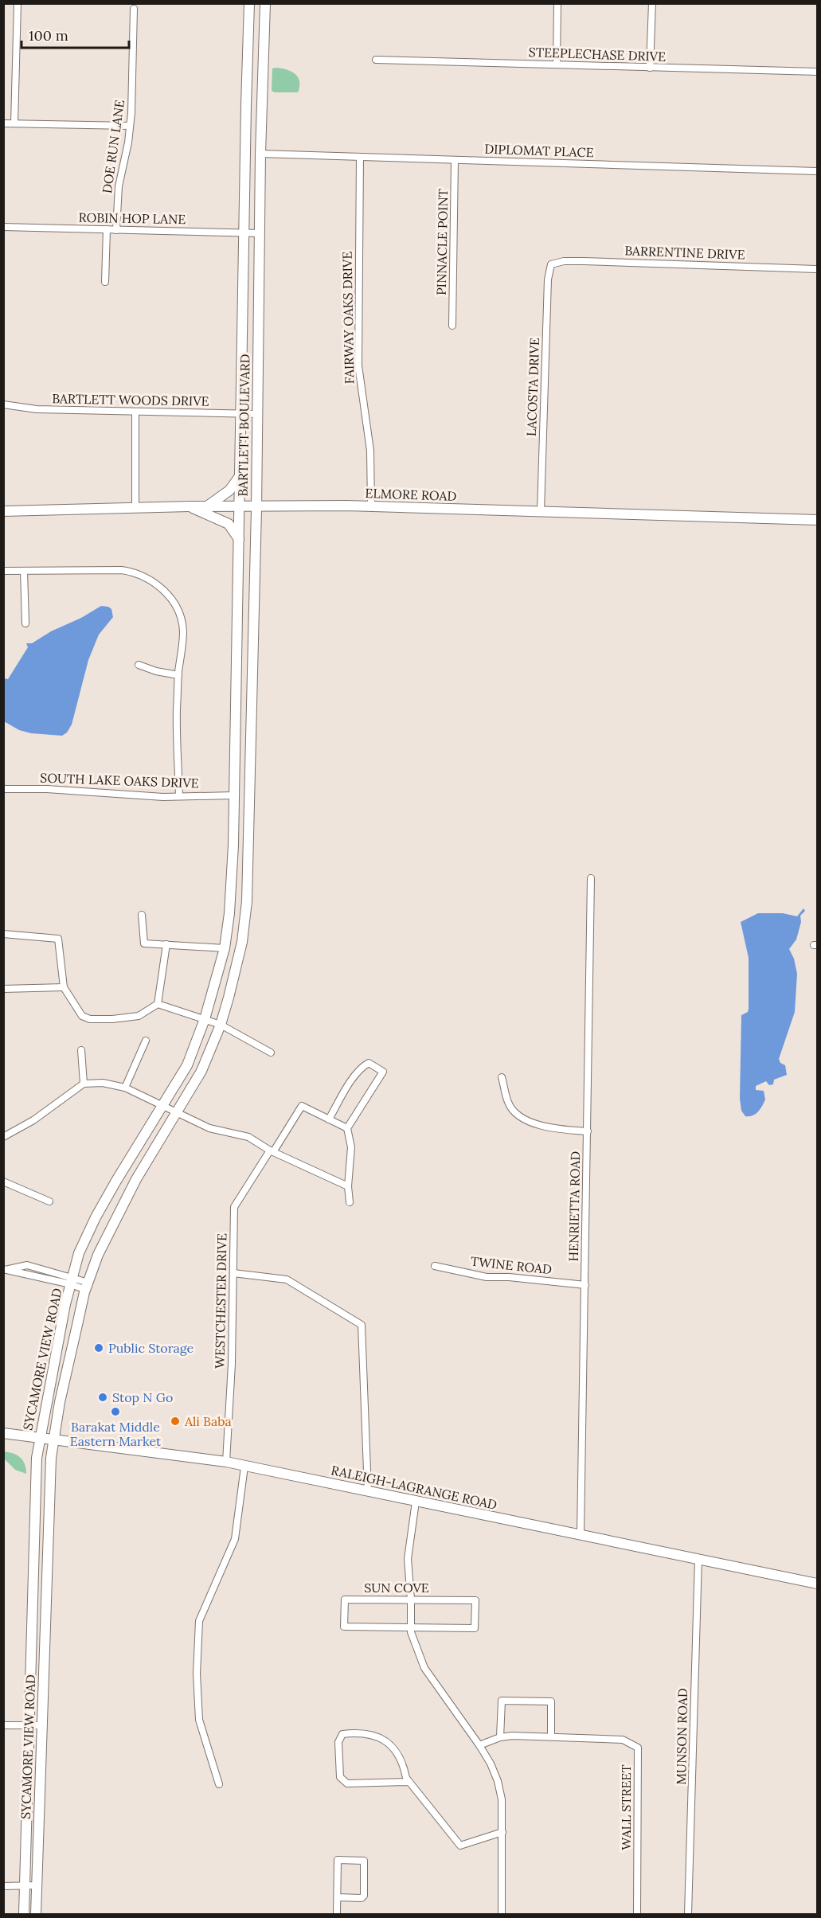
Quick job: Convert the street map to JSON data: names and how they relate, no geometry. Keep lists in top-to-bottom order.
{
  "streets": {
    "main road": [
      "BARTLETT BOULEVARD",
      "ELMORE ROAD",
      "SYCAMORE VIEW ROAD",
      "RALEIGH-LAGRANGE ROAD"
    ],
    "street": [
      "STEEPLECHASE DRIVE",
      "DOE RUN LANE",
      "DIPLOMAT PLACE",
      "ROBIN HOP LANE",
      "PINNACLE POINT",
      "BARRENTINE DRIVE",
      "FAIRWAY OAKS DRIVE",
      "LACOSTA DRIVE",
      "BARTLETT WOODS DRIVE",
      "SOUTH LAKE OAKS DRIVE",
      "HENRIETTA ROAD",
      "TWINE ROAD",
      "WESTCHESTER DRIVE",
      "SUN COVE",
      "MUNSON ROAD",
      "WALL STREET"
    ]
  },
  "crossings": [
    ["DOE RUN LANE", "ROBIN HOP LANE"],
    ["DIPLOMAT PLACE", "PINNACLE POINT"],
    ["DIPLOMAT PLACE", "FAIRWAY OAKS DRIVE"],
    ["DIPLOMAT PLACE", "BARTLETT BOULEVARD"],
    ["ROBIN HOP LANE", "BARTLETT BOULEVARD"],
    ["BARRENTINE DRIVE", "LACOSTA DRIVE"],
    ["FAIRWAY OAKS DRIVE", "ELMORE ROAD"],
    ["LACOSTA DRIVE", "ELMORE ROAD"],
    ["BARTLETT WOODS DRIVE", "BARTLETT BOULEVARD"],
    ["BARTLETT BOULEVARD", "ELMORE ROAD"],
    ["BARTLETT BOULEVARD", "SOUTH LAKE OAKS DRIVE"],
    ["BARTLETT BOULEVARD", "SYCAMORE VIEW ROAD"],
    ["HENRIETTA ROAD", "TWINE ROAD"],
    ["HENRIETTA ROAD", "RALEIGH-LAGRANGE ROAD"],
    ["WESTCHESTER DRIVE", "RALEIGH-LAGRANGE ROAD"],
    ["SYCAMORE VIEW ROAD", "RALEIGH-LAGRANGE ROAD"],
    ["RALEIGH-LAGRANGE ROAD", "MUNSON ROAD"]
  ],
  "places": [
    "Public Storage",
    "Stop N Go",
    "Barakat Middle Eastern Market",
    "Ali Baba"
  ],
  "scale_bar": "100 m"
}
